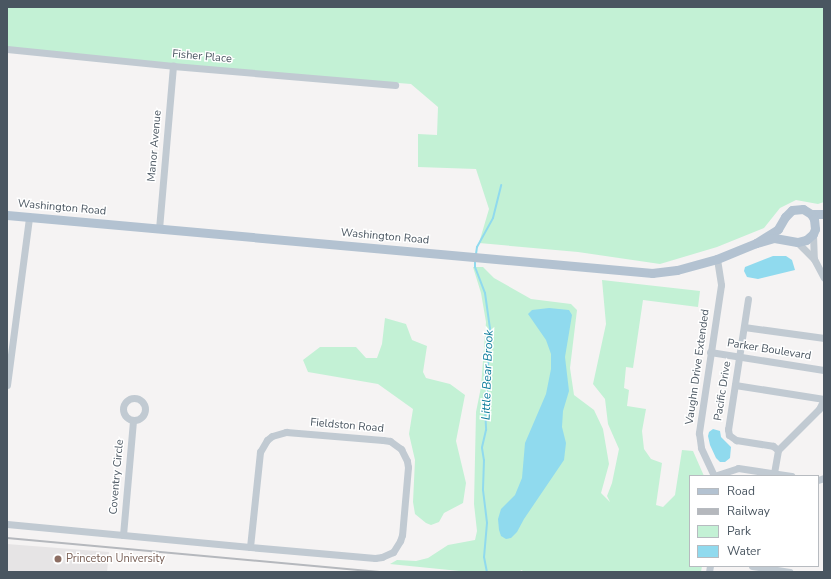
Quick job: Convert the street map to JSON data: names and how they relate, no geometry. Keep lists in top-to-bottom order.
{
  "streets": {
    "main road": ["Washington Road"],
    "street": [
      "Fisher Place",
      "Manor Avenue",
      "Parker Boulevard",
      "Vaughn Drive Extended",
      "Pacific Drive",
      "Fieldston Road",
      "Coventry Circle"
    ]
  },
  "crossings": [
    ["Fisher Place", "Manor Avenue"],
    ["Manor Avenue", "Washington Road"],
    ["Washington Road", "Vaughn Drive Extended"],
    ["Parker Boulevard", "Vaughn Drive Extended"],
    ["Parker Boulevard", "Pacific Drive"],
    ["Fieldston Road", "Coventry Circle"]
  ],
  "water": ["Little Bear Brook"],
  "places": ["Princeton University"],
  "legend": [
    "Road",
    "Railway",
    "Park",
    "Water"
  ]
}
